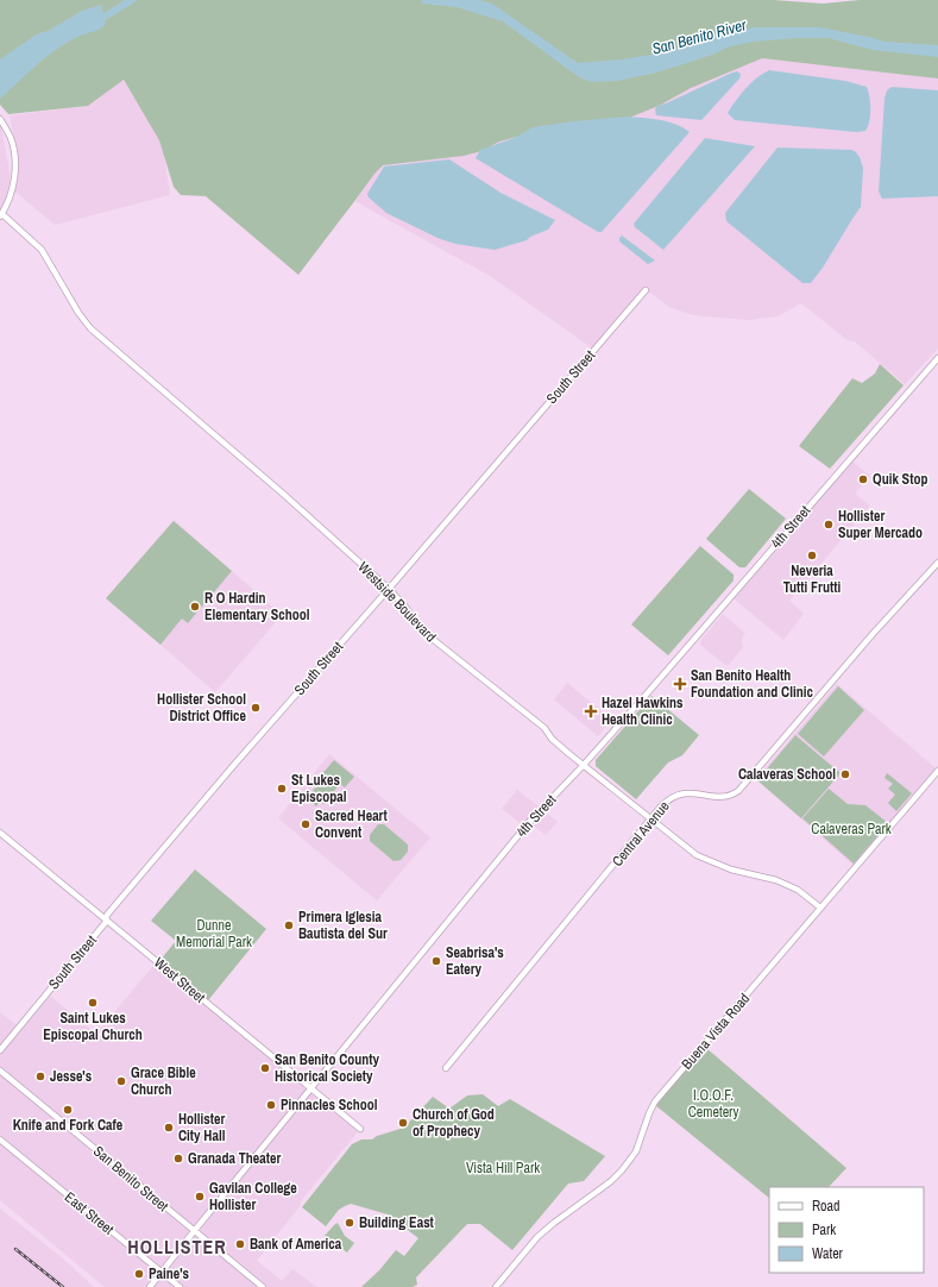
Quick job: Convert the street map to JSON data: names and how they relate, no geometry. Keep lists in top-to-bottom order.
{
  "streets": {
    "street": [
      "South Street",
      "4th Street",
      "Westside Boulevard",
      "Central Avenue",
      "West Street",
      "Buena Vista Road",
      "San Benito Street",
      "East Street"
    ]
  },
  "crossings": [
    ["South Street", "Westside Boulevard"],
    ["South Street", "West Street"],
    ["4th Street", "Westside Boulevard"],
    ["4th Street", "West Street"],
    ["4th Street", "San Benito Street"],
    ["4th Street", "East Street"],
    ["Westside Boulevard", "Central Avenue"],
    ["Westside Boulevard", "Buena Vista Road"]
  ],
  "districts": ["HOLLISTER"],
  "water": ["San Benito River"],
  "parks": [
    "Calaveras Park",
    "Dunne Memorial Park",
    "I.O.O.F. Cemetery",
    "Vista Hill Park"
  ],
  "places": {
    "other": [
      "Quik Stop",
      "Hollister Super Mercado",
      "Neveria Tutti Frutti",
      "R O Hardin Elementary School",
      "Hollister School District Office",
      "Calaveras School",
      "St Lukes Episcopal",
      "Sacred Heart Convent",
      "Primera Iglesia Bautista del Sur",
      "Seabrisa's Eatery",
      "Saint Lukes Episcopal Church",
      "San Benito County Historical Society",
      "Jesse's",
      "Grace Bible Church",
      "Pinnacles School",
      "Knife and Fork Cafe",
      "Church of God of Prophecy",
      "Hollister City Hall",
      "Granada Theater",
      "Gavilan College Hollister",
      "Building East",
      "Bank of America",
      "Paine's"
    ],
    "health": ["San Benito Health Foundation and Clinic", "Hazel Hawkins Health Clinic"]
  },
  "legend": ["Road", "Park", "Water"]
}
